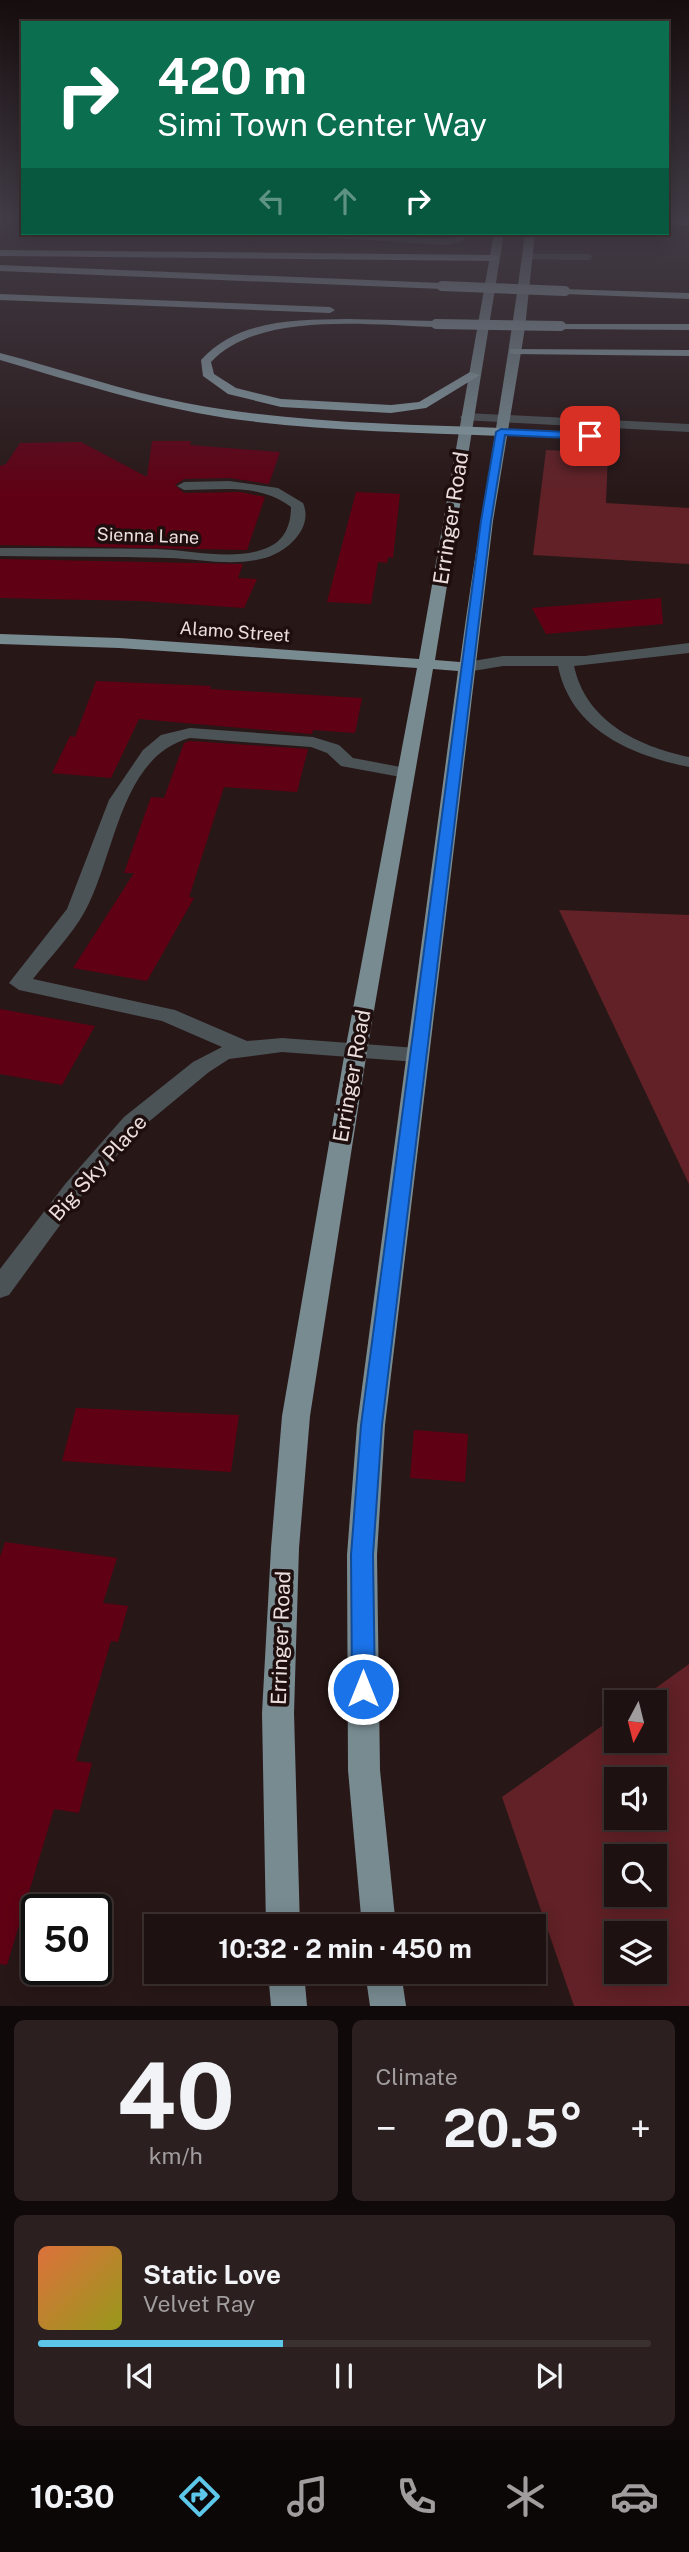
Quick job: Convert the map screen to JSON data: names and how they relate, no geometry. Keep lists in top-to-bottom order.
{
  "streets": {
    "main road": ["Erringer Road", "Alamo Street"],
    "street": ["Sienna Lane", "Big Sky Place"]
  },
  "crossings": [
    ["Erringer Road", "Alamo Street"],
    ["Erringer Road", "Big Sky Place"]
  ],
  "north": "bottom",
  "page": {
    "turn": ["420 m", "Simi Town Center Way"],
    "limit": "50",
    "trip": "10:32 · 2 min · 450 m",
    "tile": [
      ["40", "km/h"],
      "Climate"
    ],
    "heat": ["−", "20.5°", "+"],
    "song": ["Static Love", "Velvet Ray"],
    "tabs": "10:30"
  }
}
